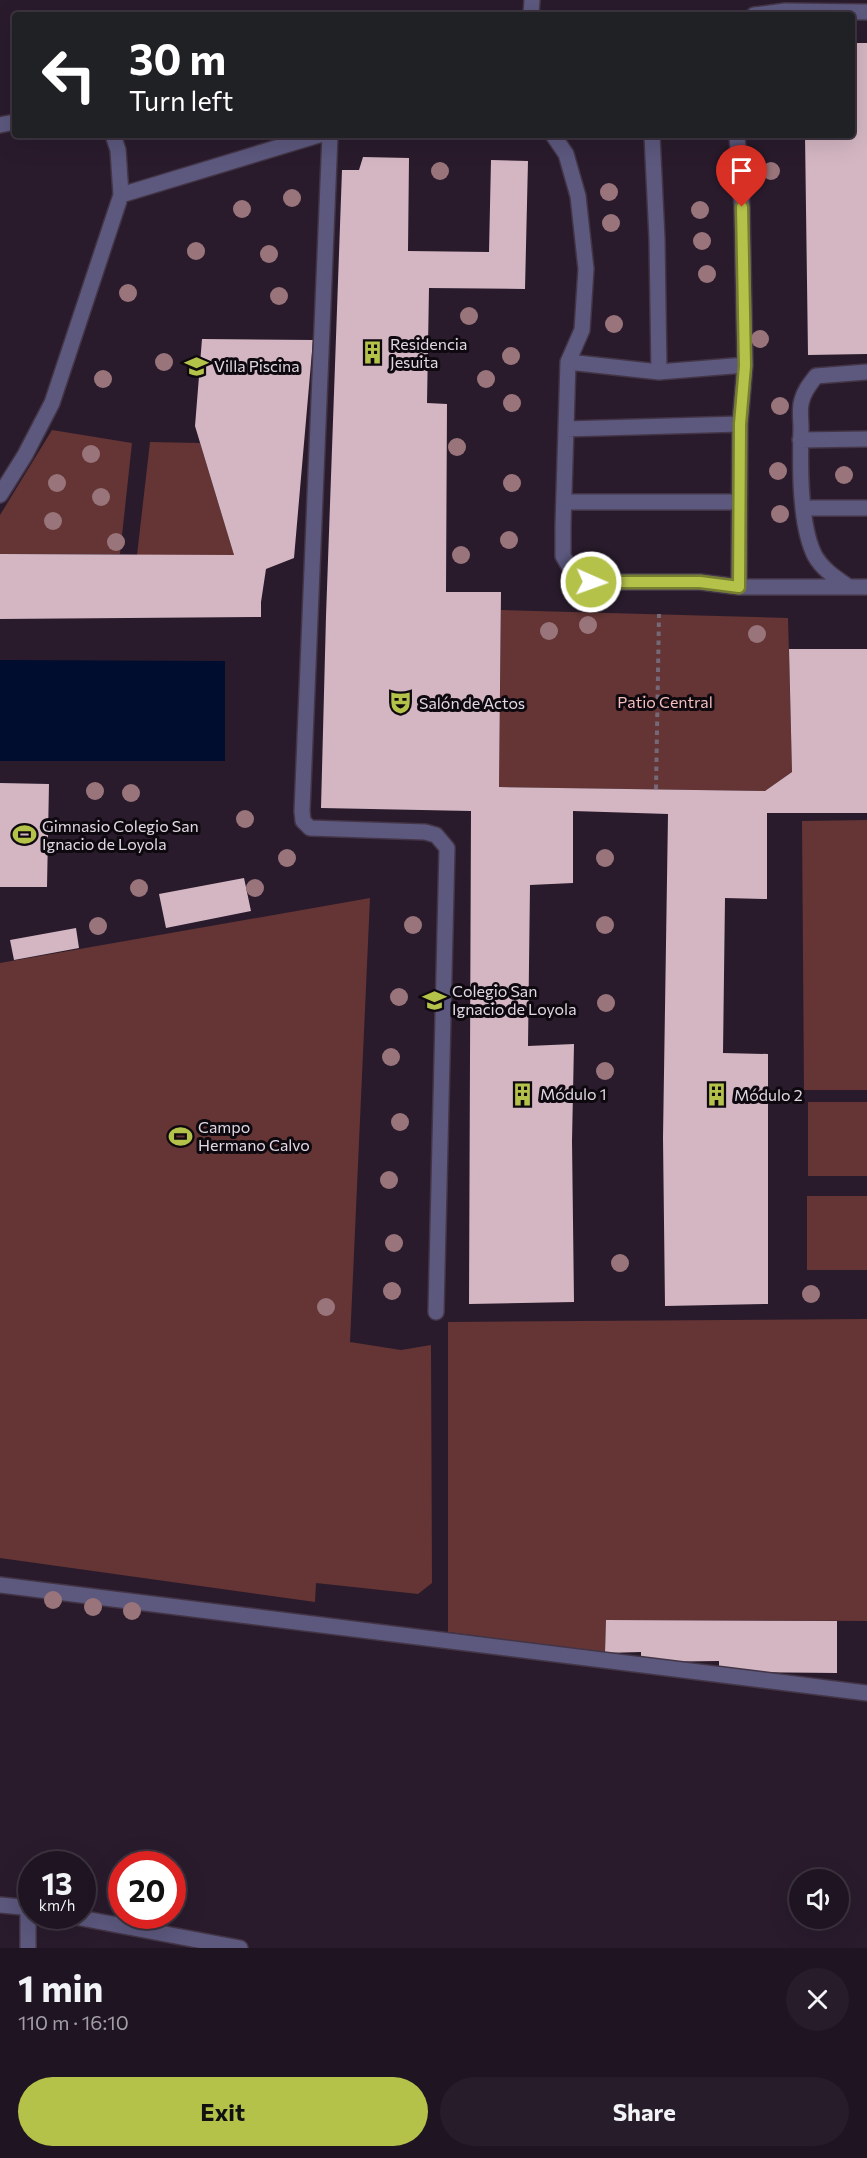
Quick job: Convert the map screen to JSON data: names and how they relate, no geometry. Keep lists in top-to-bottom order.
{
  "parks": ["Patio Central"],
  "places": {
    "building": ["Residencia Jesuita", "Módulo 1", "Módulo 2"],
    "school or university": ["Villa Piscina", "Colegio San Ignacio de Loyola"],
    "theatre": ["Salón de Actos"],
    "sports": ["Gimnasio Colegio San Ignacio de Loyola", "Campo Hermano Calvo"]
  },
  "page": {
    "turn": ["30 m", "Turn left"],
    "speed": "13 km/h",
    "limit": "20",
    "heading": ["1 min", "110 m · 16:10"],
    "buttons": ["Exit", "Share"]
  }
}
